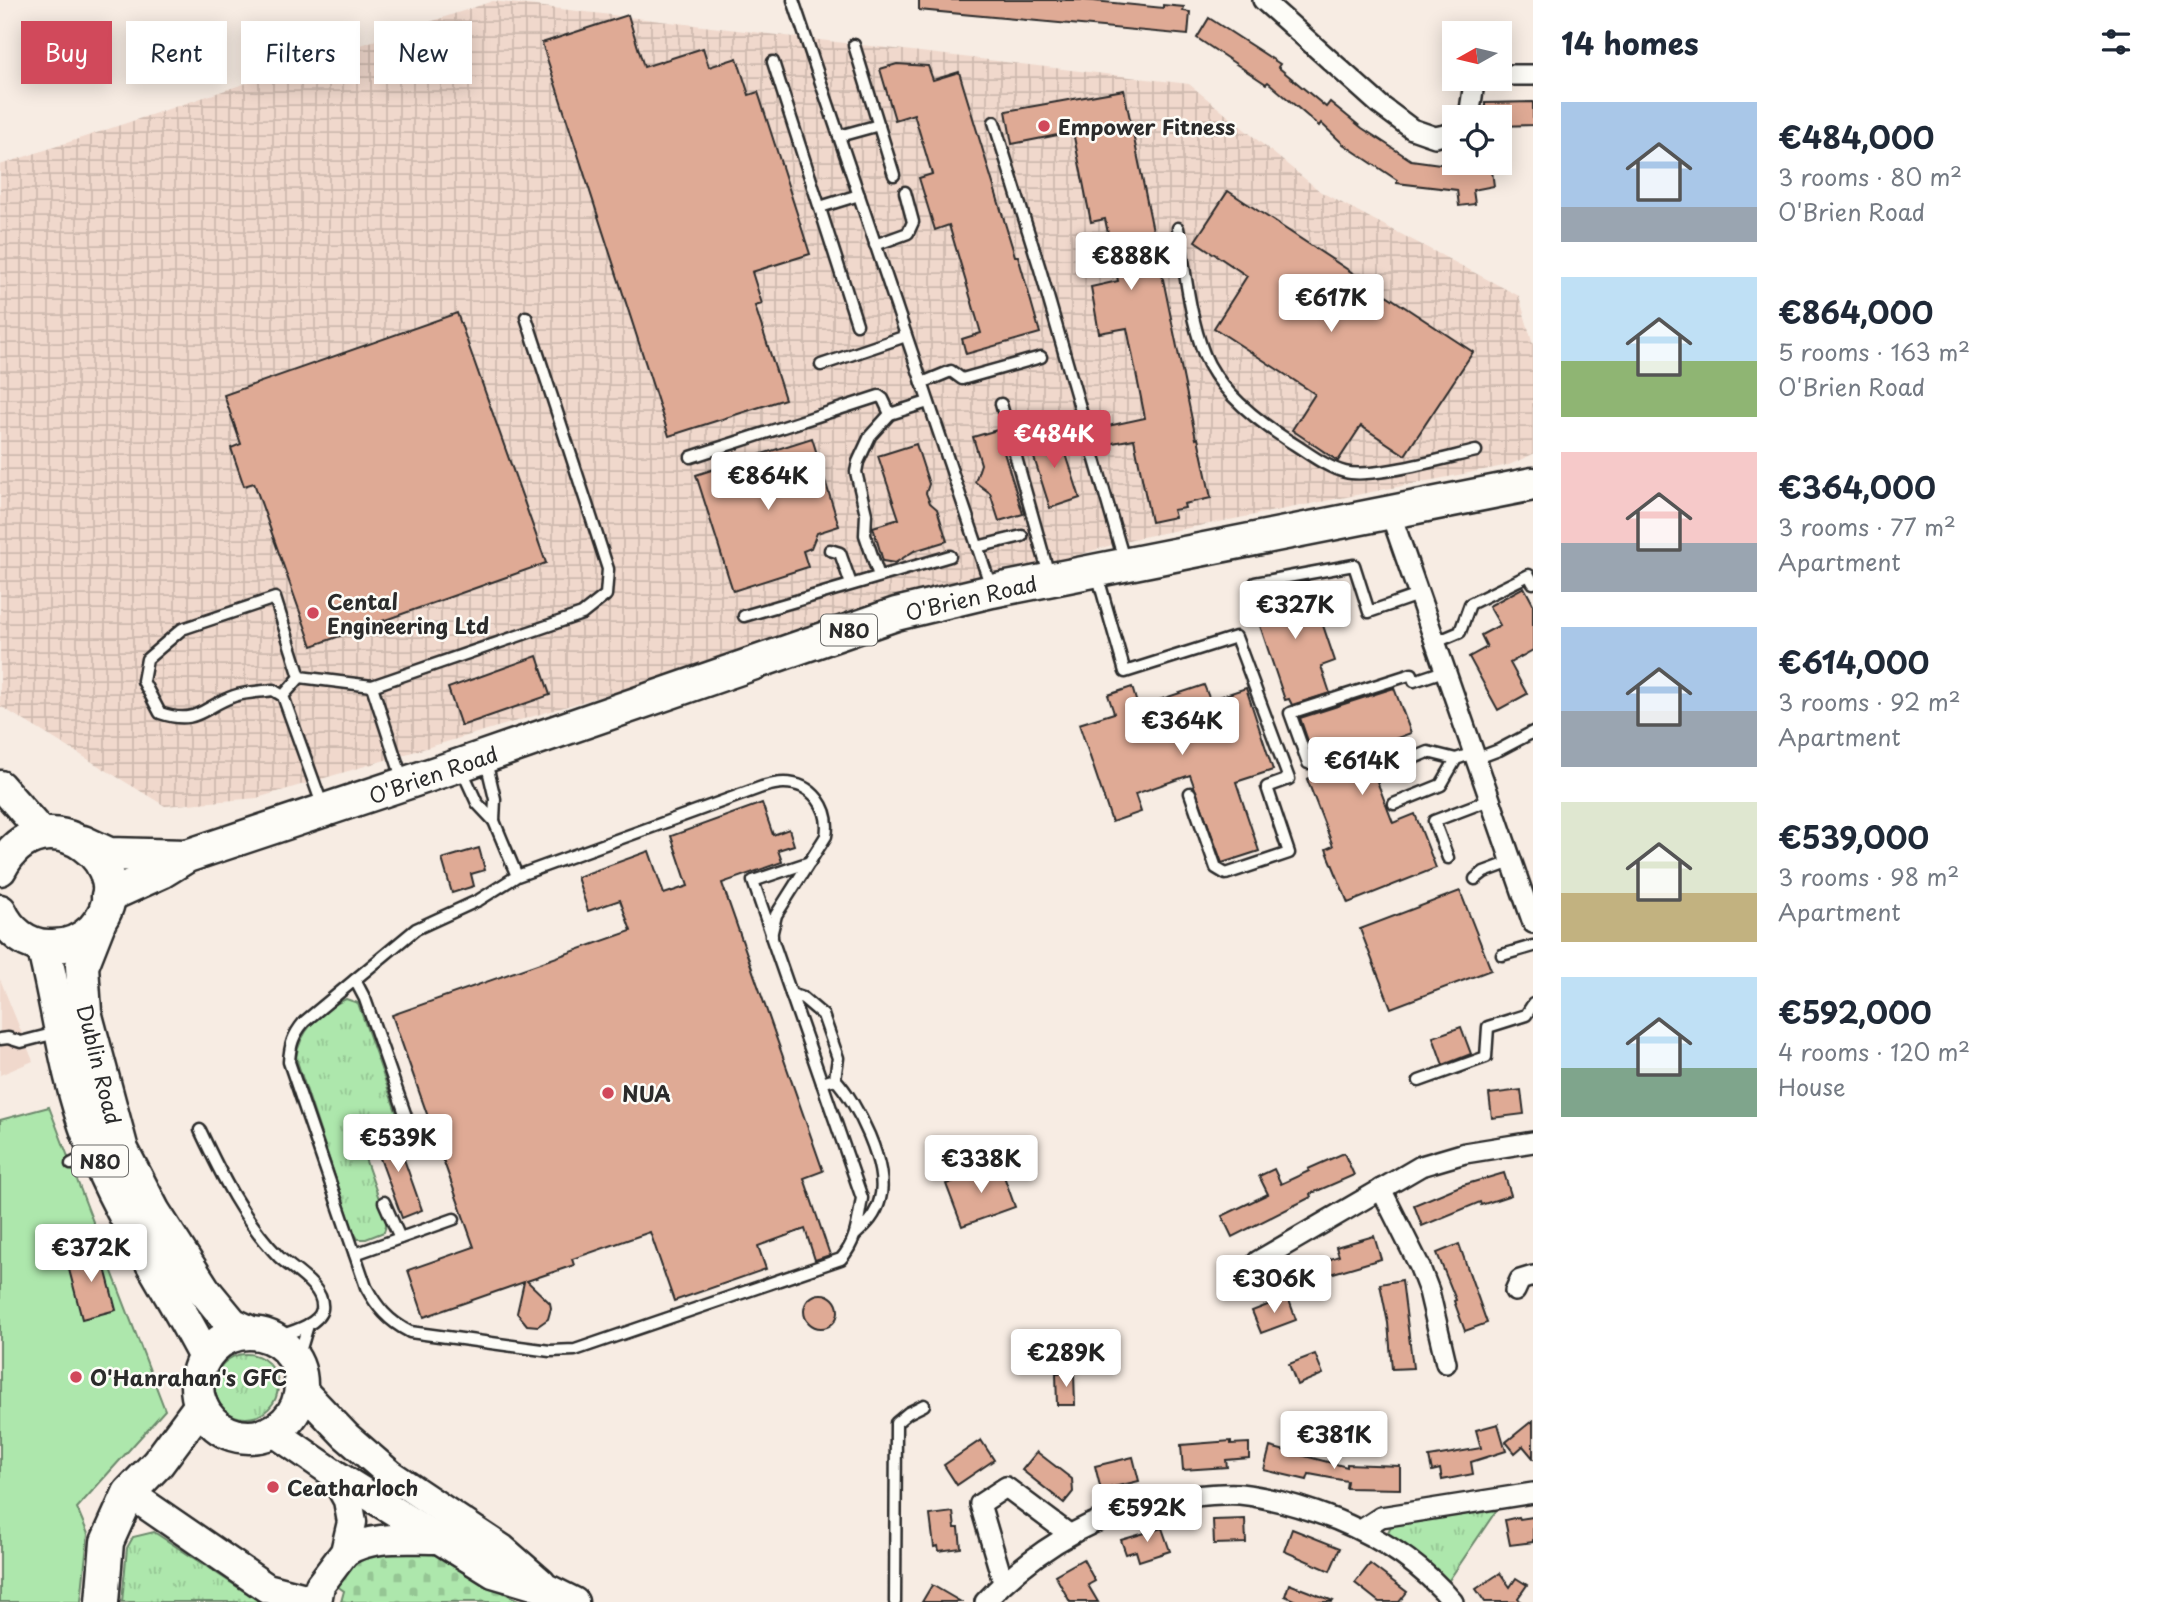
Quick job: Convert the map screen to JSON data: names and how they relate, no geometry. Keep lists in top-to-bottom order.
{
  "streets": {
    "main road": ["O'Brien Road", "N80", "Dublin Road"]
  },
  "crossings": [
    ["O'Brien Road", "N80"],
    ["O'Brien Road", "Dublin Road"],
    ["N80", "Dublin Road"]
  ],
  "places": [
    "Empower Fitness",
    "Cental Engineering Ltd",
    "NUA",
    "O'Hanrahan's GFC",
    "Ceatharloch"
  ],
  "north": "left",
  "page": {
    "heading": "14 homes",
    "chip": [
      "Buy",
      "Rent",
      "Filters",
      "New"
    ],
    "list": [
      {
        "name": "€484,000",
        "note": "3 rooms · 80 m² · O'Brien Road"
      },
      {
        "name": "€864,000",
        "note": "5 rooms · 163 m² · O'Brien Road"
      },
      {
        "name": "€364,000",
        "note": "3 rooms · 77 m² · Apartment"
      },
      {
        "name": "€614,000",
        "note": "3 rooms · 92 m² · Apartment"
      },
      {
        "name": "€539,000",
        "note": "3 rooms · 98 m² · Apartment"
      },
      {
        "name": "€592,000",
        "note": "4 rooms · 120 m² · House"
      }
    ],
    "price": [
      "€888K",
      "€617K",
      "€484K",
      "€864K",
      "€327K",
      "€364K",
      "€614K",
      "€539K",
      "€338K",
      "€372K",
      "€306K",
      "€289K",
      "€381K",
      "€592K"
    ]
  }
}
